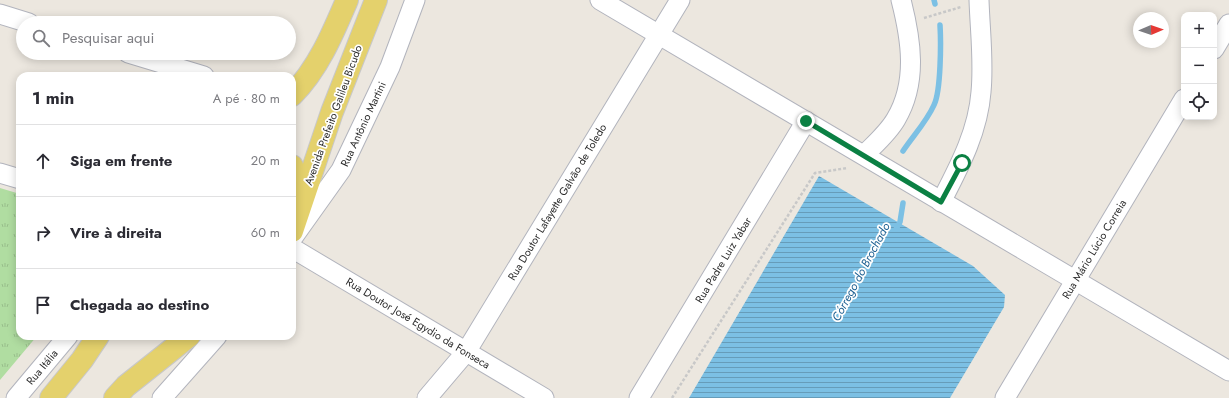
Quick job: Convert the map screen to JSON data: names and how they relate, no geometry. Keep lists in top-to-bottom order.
{
  "streets": {
    "main road": ["Avenida Prefeito Galileu Bicudo"],
    "street": [
      "Rua Antônio Martini",
      "Rua Doutor Lafayette Galvão de Toledo",
      "Rua Mário Lúcio Correia",
      "Rua Padre Luiz Yabar",
      "Rua Doutor José Egydio da Fonseca",
      "Rua Itália"
    ]
  },
  "crossings": [
    ["Rua Doutor Lafayette Galvão de Toledo", "Rua Doutor José Egydio da Fonseca"]
  ],
  "water": ["Córrego do Brochado"],
  "north": "right",
  "page": {
    "map_buttons": ["+", "−"],
    "search": "Pesquisar aqui",
    "heading": ["1 min", "A pé · 80 m"],
    "list": [
      ["Siga em frente", "20 m"],
      ["Vire à direita", "60 m"],
      "Chegada ao destino"
    ]
  }
}
